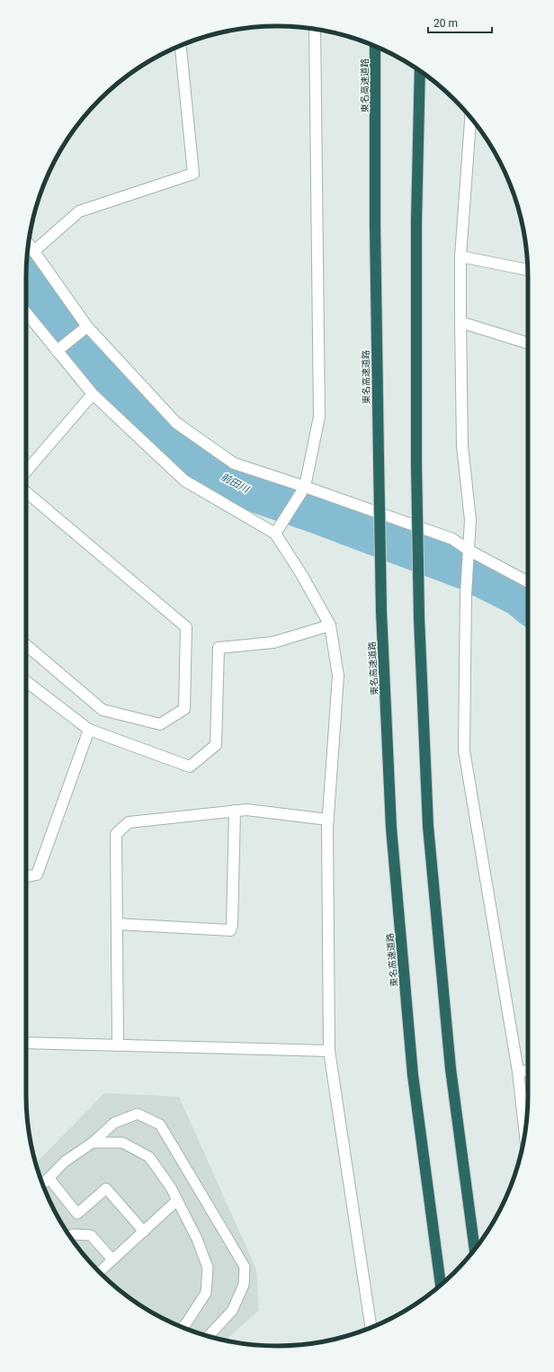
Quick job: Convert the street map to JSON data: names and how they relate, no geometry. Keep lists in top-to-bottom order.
{
  "streets": {
    "highway": ["東名高速道路"]
  },
  "water": ["前田川"],
  "scale_bar": "20 m"
}
